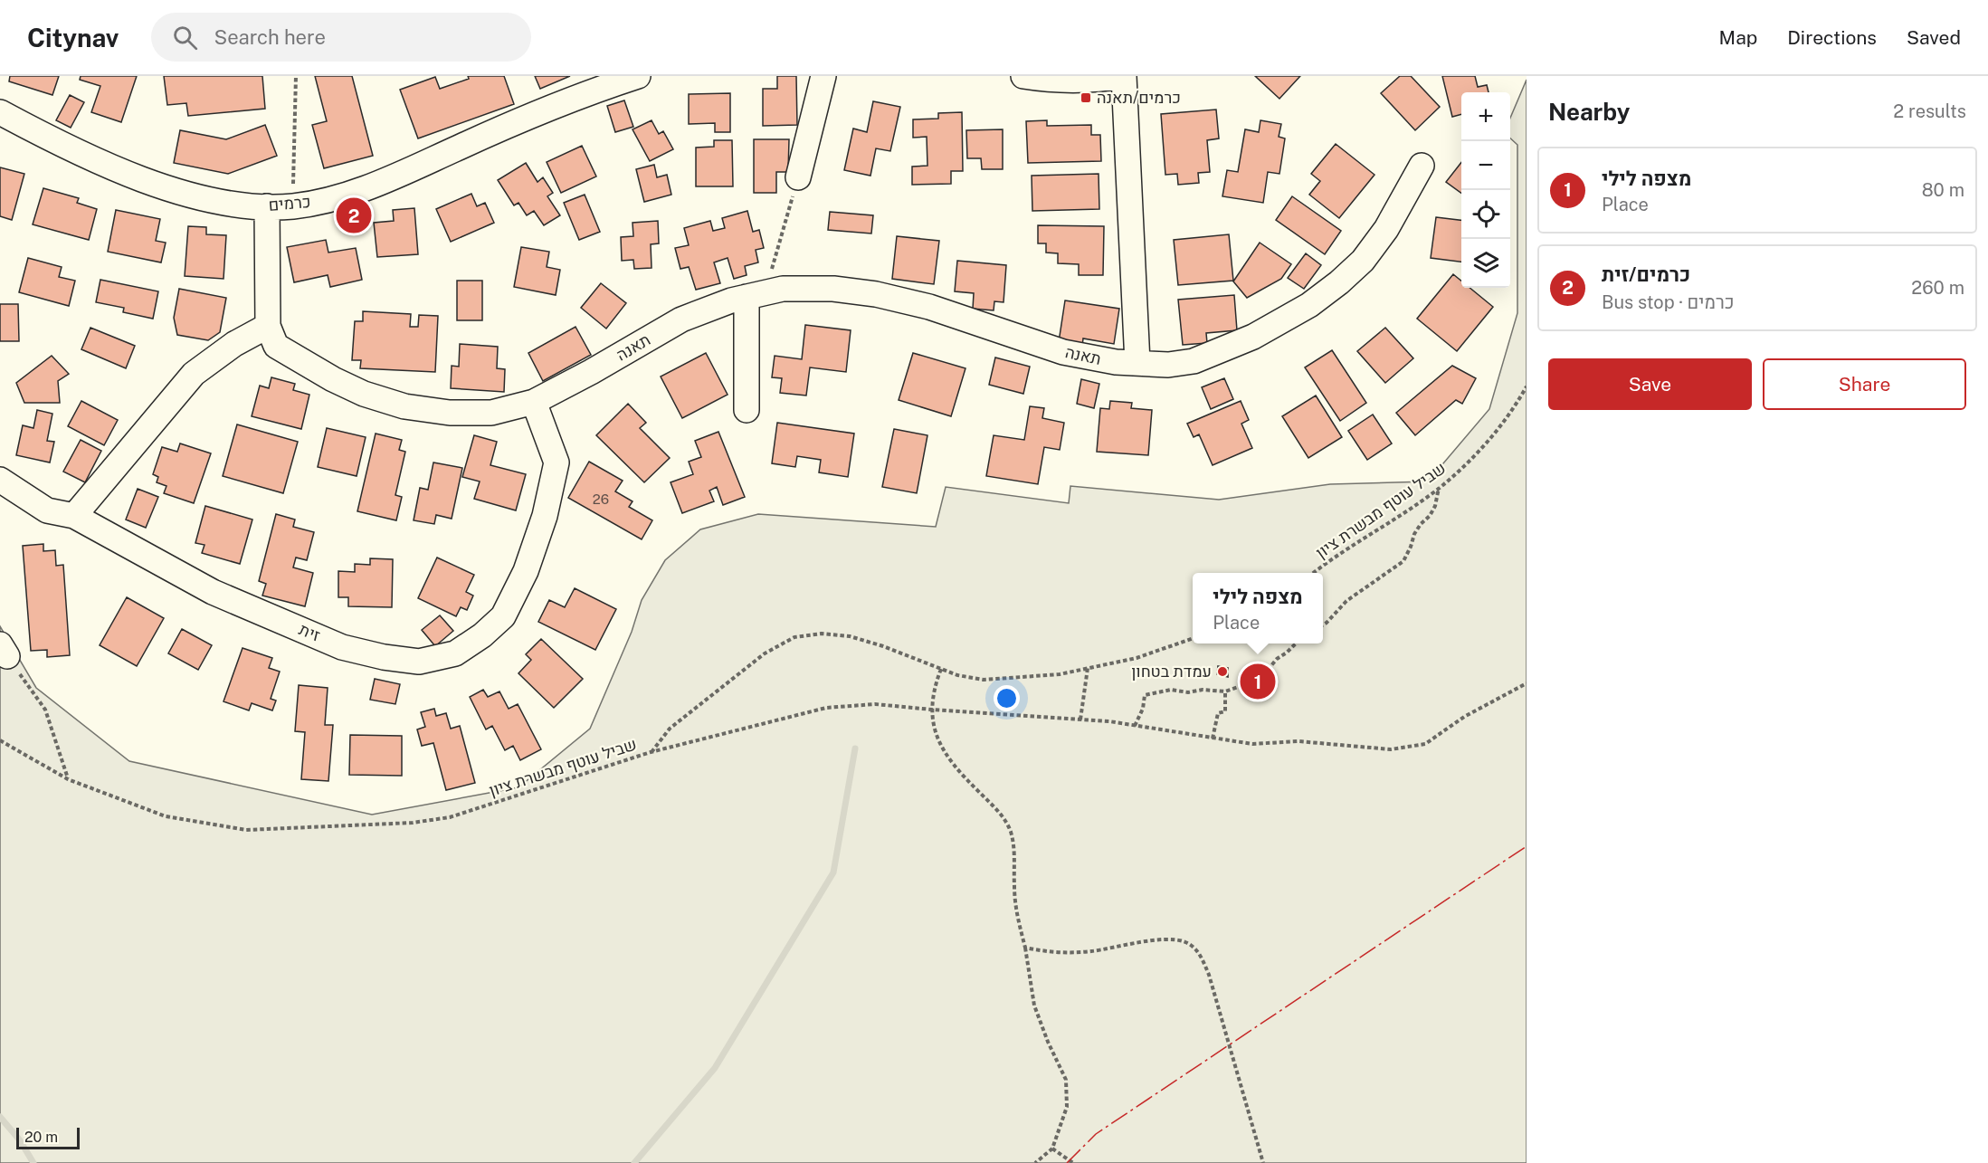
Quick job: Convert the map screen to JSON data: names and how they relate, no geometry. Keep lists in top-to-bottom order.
{
  "streets": {
    "street": ["כרמים", "תאנה", "זית"],
    "path": ["שביל עוטף מבשרת ציון"]
  },
  "crossings": [
    ["כרמים", "תאנה"],
    ["תאנה", "זית"]
  ],
  "places": {
    "transit": ["כרמים/תאנה"],
    "other": ["עמדת בטחון"]
  },
  "house_numbers": ["26"],
  "scale_bar": "20 m",
  "page": {
    "header": "Citynav",
    "search": "Search here",
    "nav": ["Map", "Directions", "Saved"],
    "heading": ["Nearby", "2 results"],
    "map_buttons": ["+", "−"],
    "list": [
      {
        "mark": "1",
        "name": "מצפה לילי",
        "note": "Place",
        "value": "80 m"
      },
      {
        "mark": "2",
        "name": "כרמים/זית",
        "note": "Bus stop · כרמים",
        "value": "260 m"
      }
    ],
    "pins": ["2", "1"],
    "buttons": ["Save", "Share"],
    "popup": ["מצפה לילי", "Place"],
    "scale": "20 m"
  }
}
